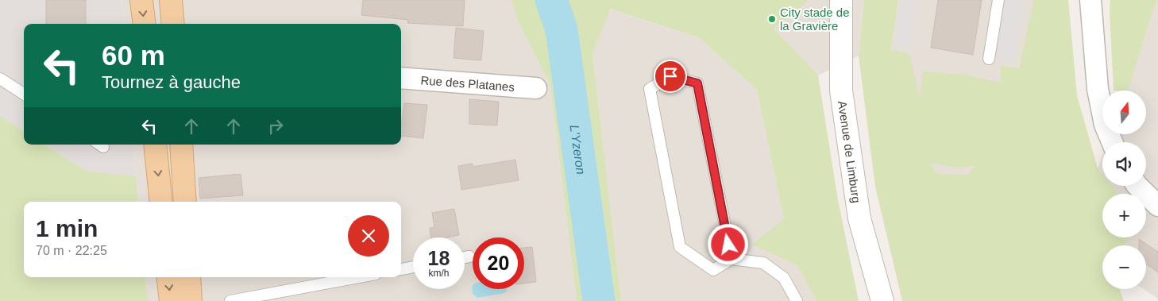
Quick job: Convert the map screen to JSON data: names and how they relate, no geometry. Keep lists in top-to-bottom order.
{
  "streets": {
    "street": ["Rue des Platanes", "Avenue de Limburg"]
  },
  "water": ["L'Yzeron"],
  "places": ["City stade de la Gravière"],
  "north": "top",
  "page": {
    "turn": ["60 m", "Tournez à gauche"],
    "map_buttons": ["+", "−"],
    "heading": ["1 min", "70 m · 22:25"],
    "speed": "18 km/h",
    "limit": "20"
  }
}
